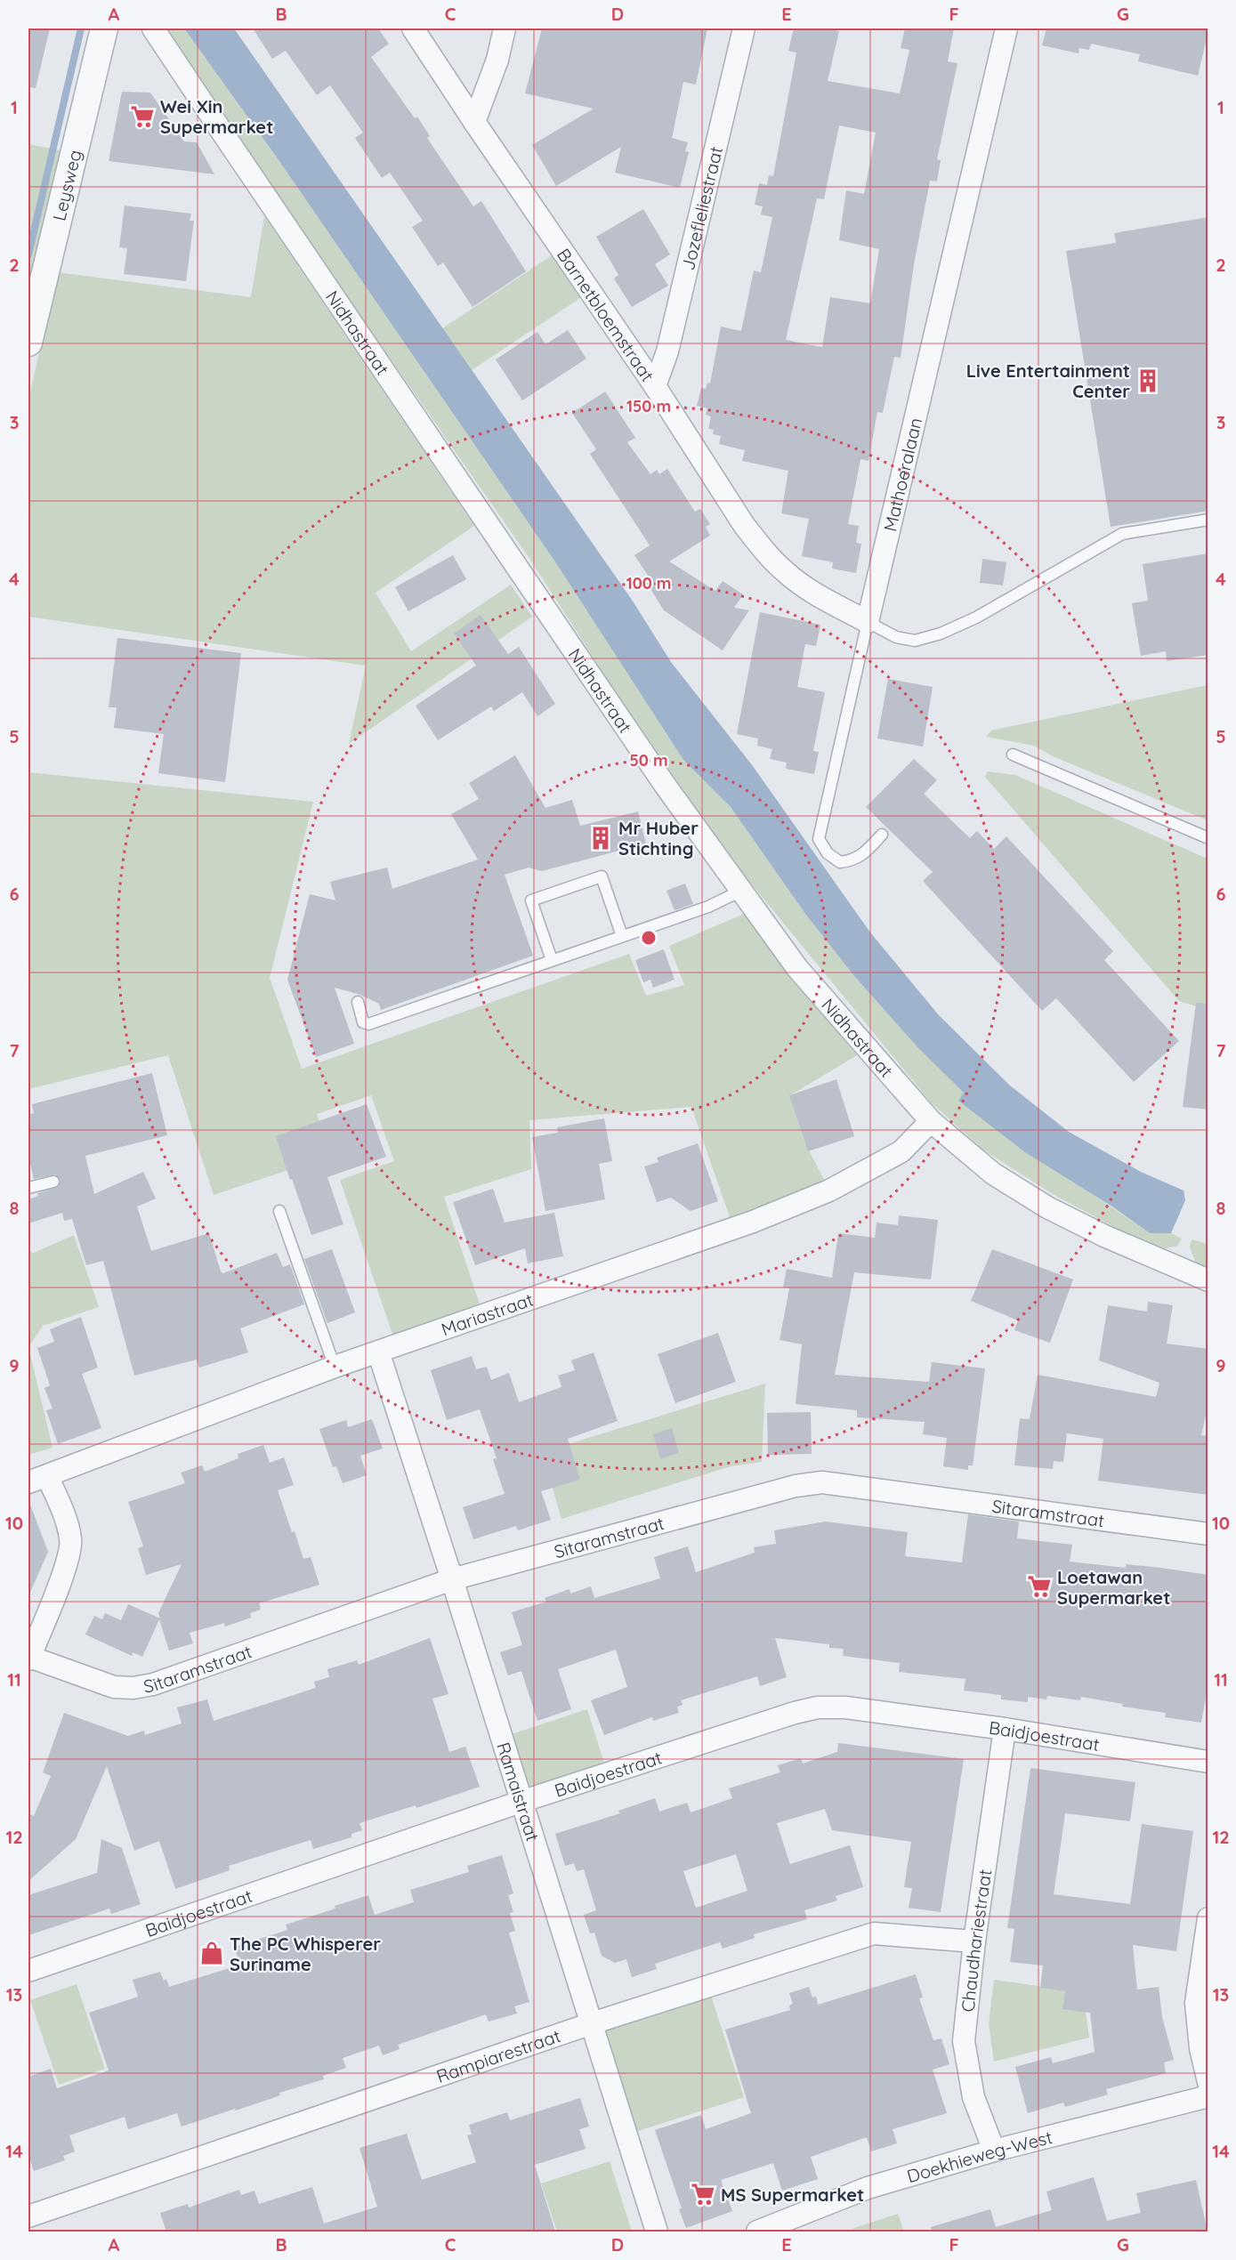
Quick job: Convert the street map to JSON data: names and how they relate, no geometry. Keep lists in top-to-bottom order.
{
  "streets": {
    "street": [
      "Leysweg",
      "Jozefleliestraat",
      "Barnetbloemstraat",
      "Nidhastraat",
      "Mathoeralaan",
      "Mariastraat",
      "Sitaramstraat",
      "Baidjoestraat",
      "Ramaistraat",
      "Chaudhariestraat",
      "Rampiarestraat",
      "Doekhieweg-West"
    ]
  },
  "crossings": [
    ["Jozefleliestraat", "Barnetbloemstraat"],
    ["Barnetbloemstraat", "Mathoeralaan"],
    ["Nidhastraat", "Mariastraat"],
    ["Mariastraat", "Ramaistraat"],
    ["Sitaramstraat", "Ramaistraat"],
    ["Baidjoestraat", "Ramaistraat"],
    ["Baidjoestraat", "Chaudhariestraat"],
    ["Ramaistraat", "Rampiarestraat"],
    ["Chaudhariestraat", "Rampiarestraat"],
    ["Chaudhariestraat", "Doekhieweg-West"]
  ],
  "places": {
    "supermarket": ["Wei Xin Supermarket", "Loetawan Supermarket", "MS Supermarket"],
    "building": ["Live Entertainment Center", "Mr Huber Stichting"],
    "shop": ["The PC Whisperer Suriname"]
  },
  "grid": {
    "columns": [
      "A",
      "B",
      "C",
      "D",
      "E",
      "F",
      "G"
    ],
    "rows": [
      "1",
      "2",
      "3",
      "4",
      "5",
      "6",
      "7",
      "8",
      "9",
      "10",
      "11",
      "12",
      "13",
      "14"
    ]
  },
  "rings": ["150 m", "100 m", "50 m"]
}
